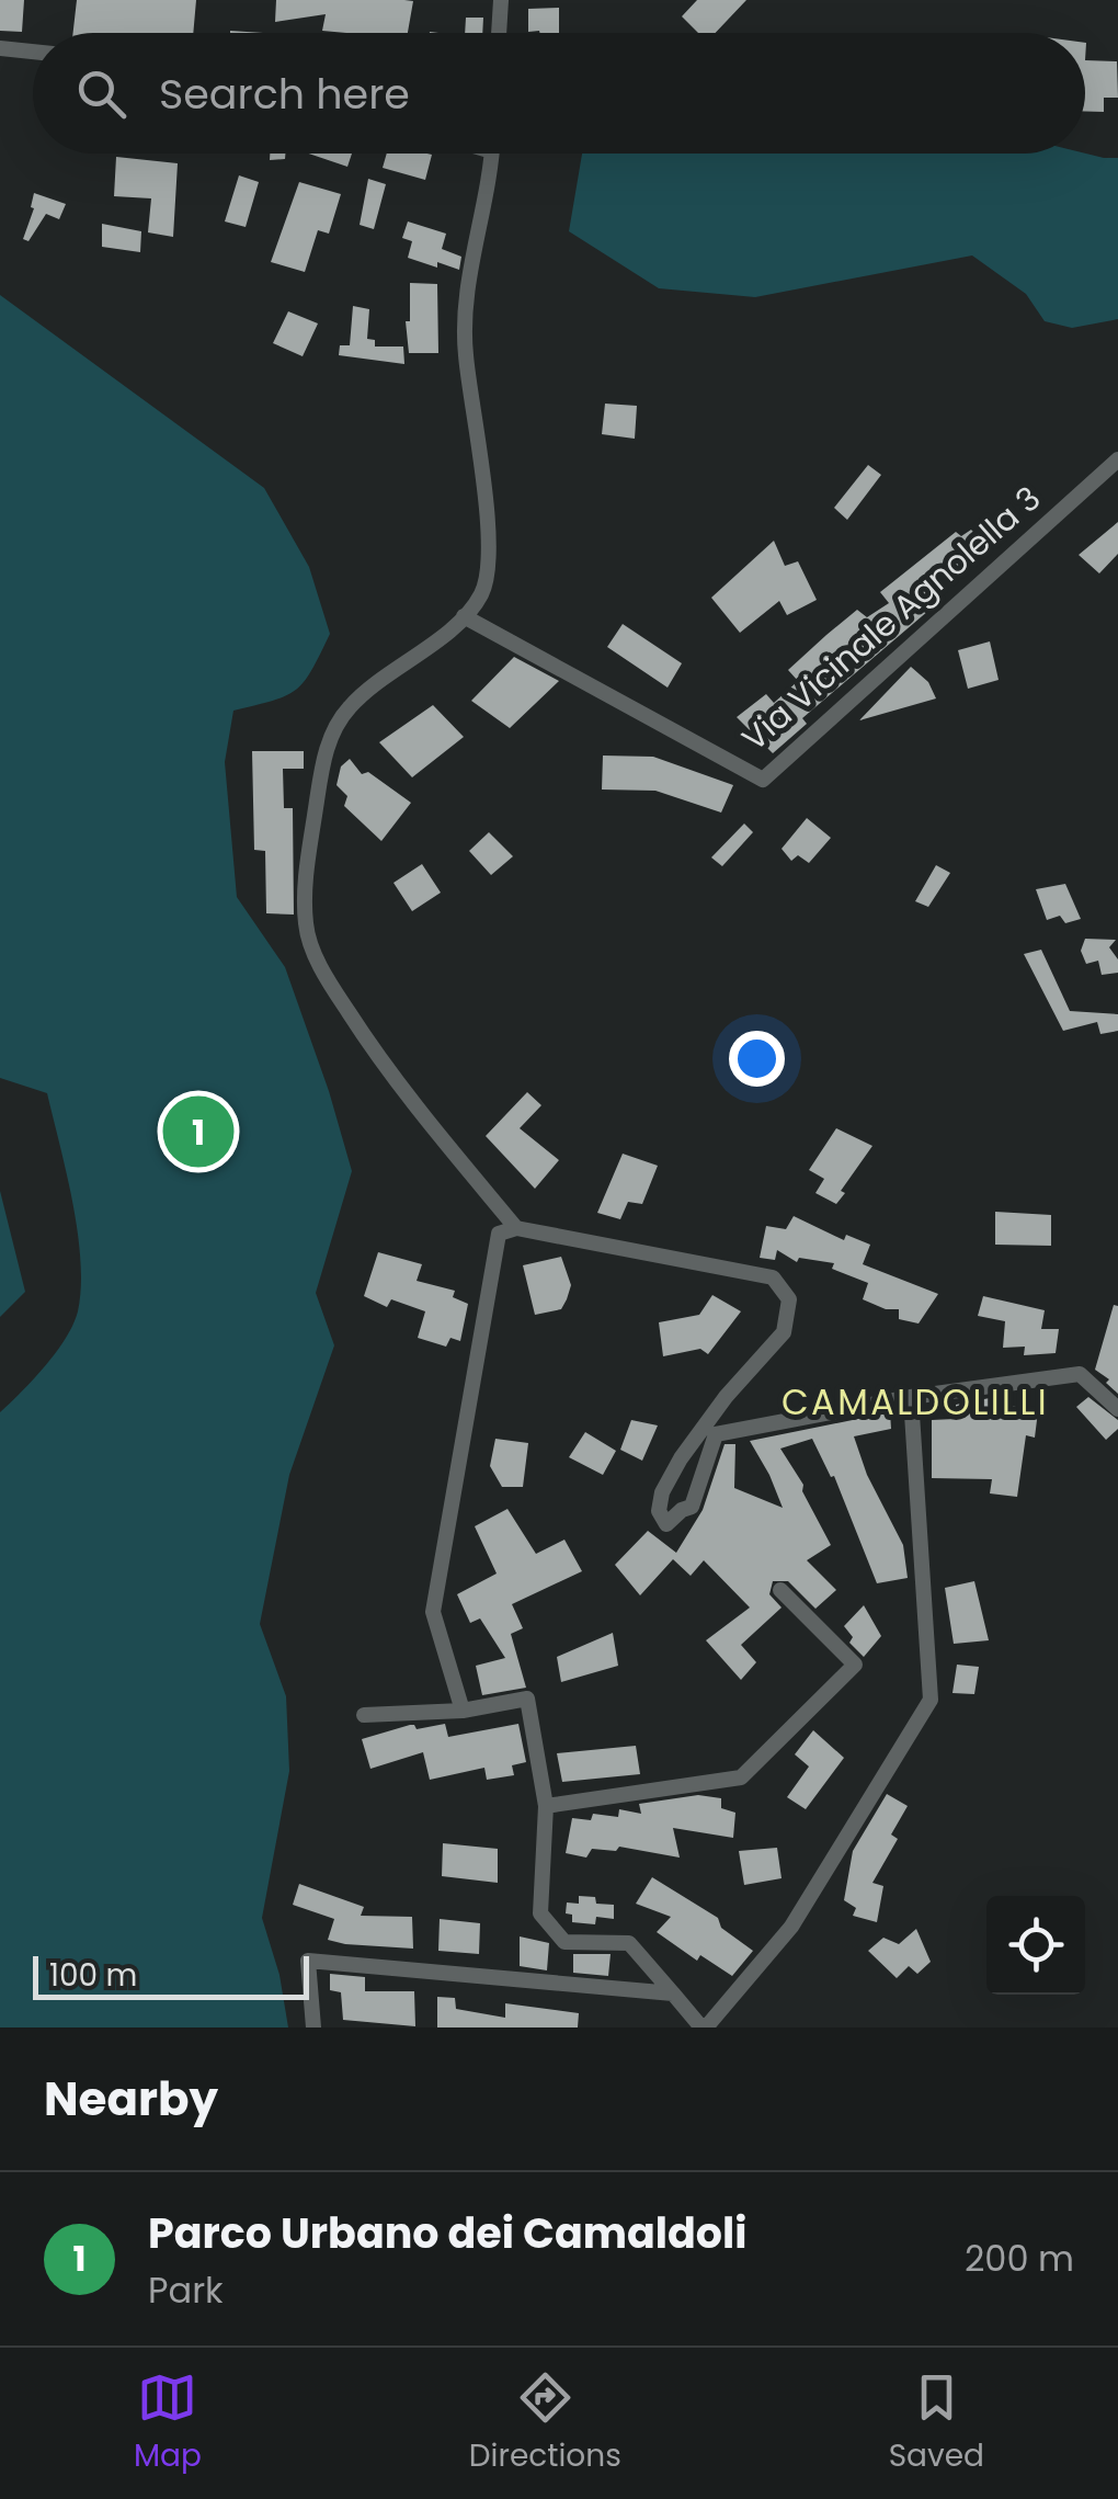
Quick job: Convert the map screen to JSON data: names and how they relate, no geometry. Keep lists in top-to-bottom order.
{
  "streets": {
    "street": ["Via Vicinale Agnolella 3"]
  },
  "districts": ["CAMALDOLILLI"],
  "scale_bar": "100 m",
  "page": {
    "search": "Search here",
    "pins": "1",
    "scale": "100 m",
    "heading": "Nearby",
    "list": [
      {
        "mark": "1",
        "name": "Parco Urbano dei Camaldoli",
        "note": "Park",
        "value": "200 m"
      }
    ],
    "nav": ["Map", "Directions", "Saved"]
  }
}
